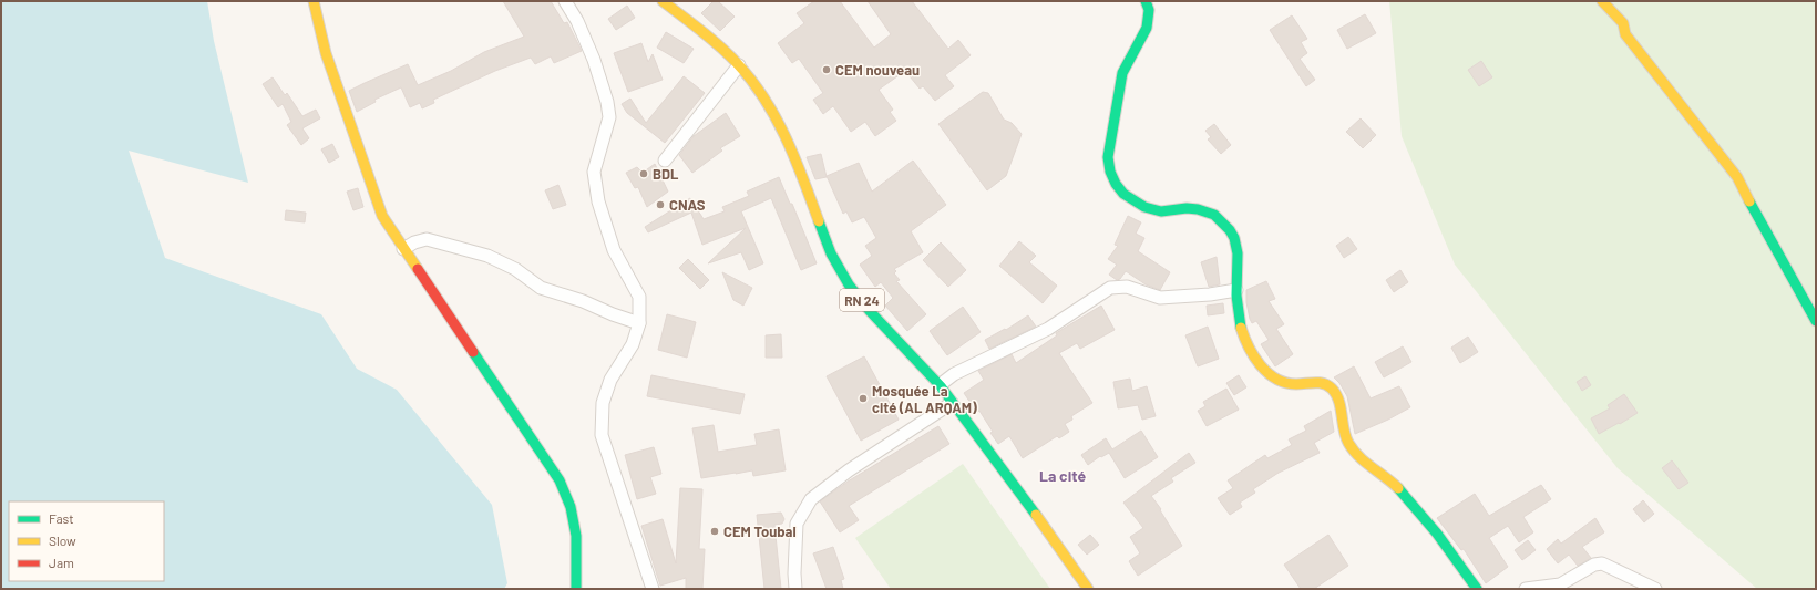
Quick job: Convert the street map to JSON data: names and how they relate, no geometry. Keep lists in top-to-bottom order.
{
  "streets": {
    "street": ["RN 24"]
  },
  "districts": ["La cité"],
  "places": [
    "CEM nouveau",
    "BDL",
    "CNAS",
    "Mosquée La cité (AL ARQAM)",
    "CEM Toubal"
  ],
  "legend": ["Fast", "Slow", "Jam"]
}
